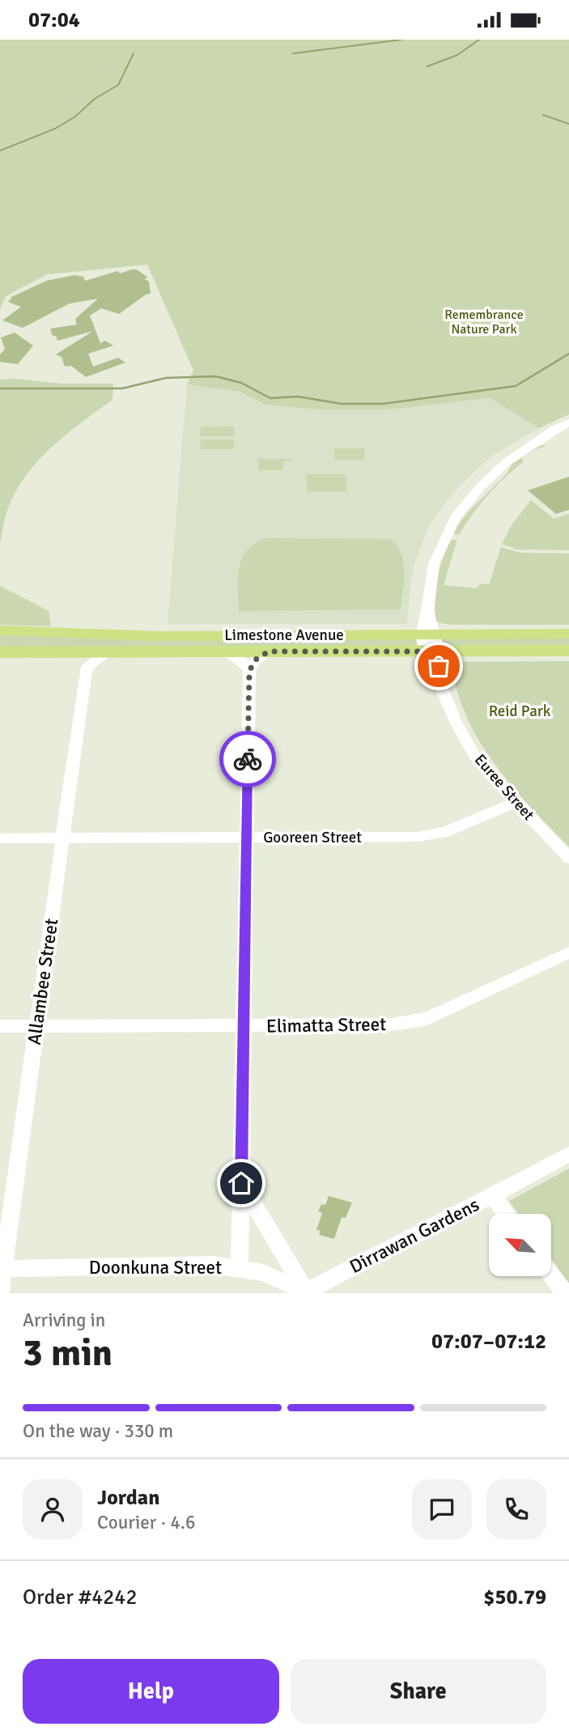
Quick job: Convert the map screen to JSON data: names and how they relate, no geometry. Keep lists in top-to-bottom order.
{
  "streets": {
    "main road": ["Limestone Avenue"],
    "street": [
      "Euree Street",
      "Gooreen Street",
      "Allambee Street",
      "Elimatta Street",
      "Dirrawan Gardens",
      "Doonkuna Street"
    ]
  },
  "crossings": [
    ["Limestone Avenue", "Euree Street"],
    ["Euree Street", "Gooreen Street"],
    ["Gooreen Street", "Allambee Street"],
    ["Allambee Street", "Elimatta Street"],
    ["Allambee Street", "Doonkuna Street"],
    ["Dirrawan Gardens", "Doonkuna Street"]
  ],
  "parks": ["Remembrance Nature Park", "Reid Park"],
  "north": "top left",
  "page": {
    "status": "07:04",
    "heading": ["3 min", "Arriving in", "07:07–07:12"],
    "panel": [
      "Jordan",
      "Courier · 4.6",
      "Order #4242",
      "$50.79"
    ],
    "bar": "On the way · 330 m",
    "buttons": ["Help", "Share"]
  }
}
